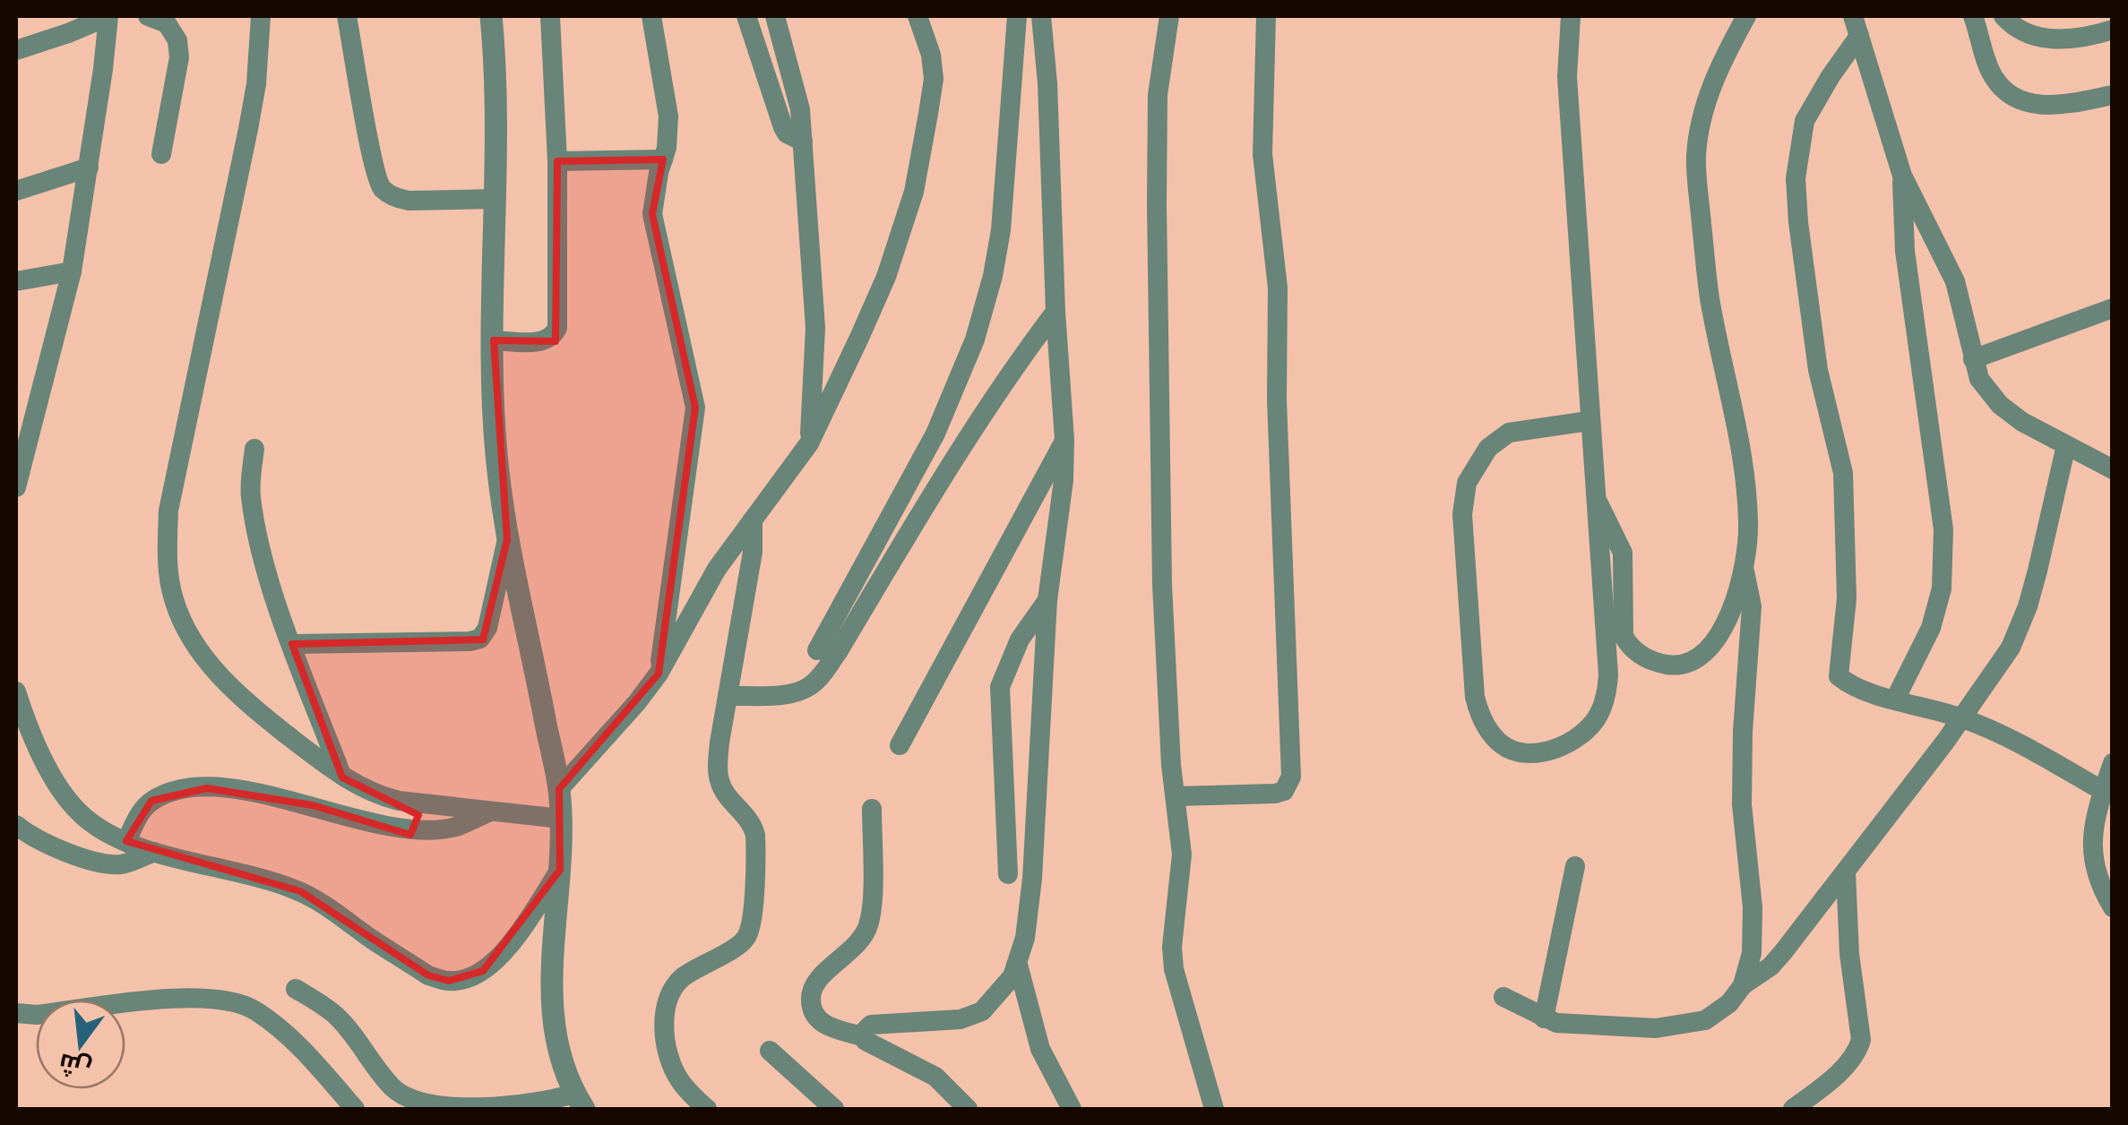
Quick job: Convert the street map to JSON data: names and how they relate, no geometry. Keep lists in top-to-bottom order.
{
  "north": "bottom"
}
